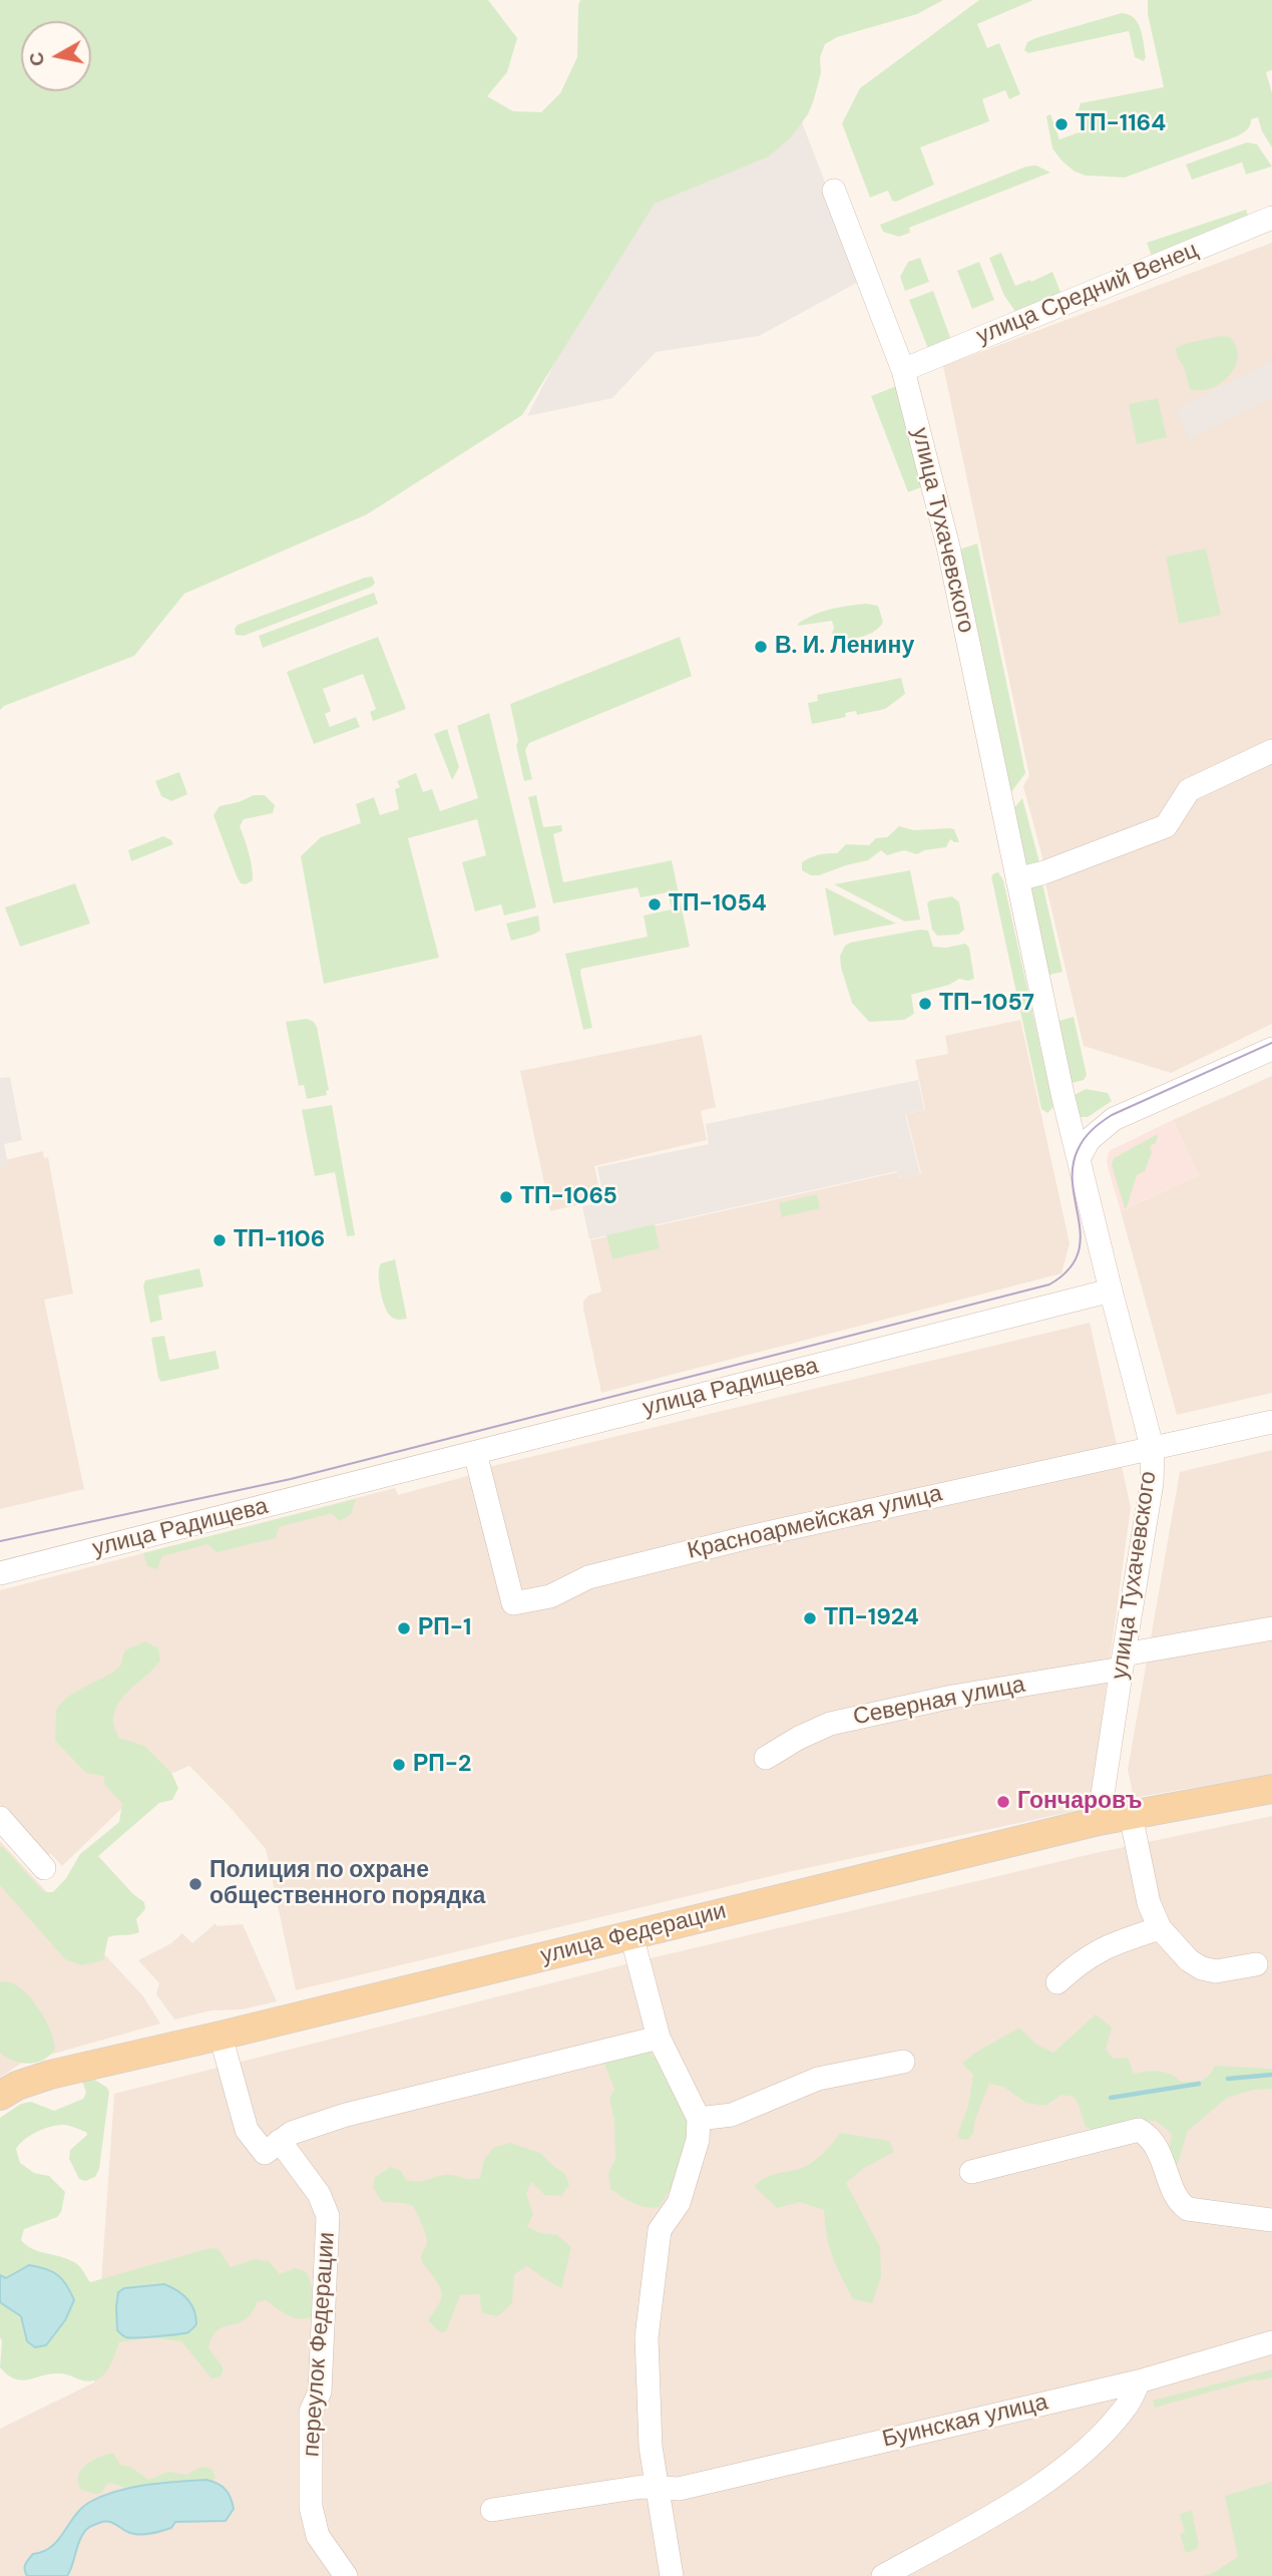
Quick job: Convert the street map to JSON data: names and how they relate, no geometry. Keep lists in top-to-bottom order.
{
  "streets": {
    "main road": ["улица Федерации"],
    "street": [
      "улица Средний Венец",
      "улица Тухачевского",
      "улица Радищева",
      "Красноармейская улица",
      "Северная улица",
      "переулок Федерации",
      "Буинская улица"
    ]
  },
  "crossings": [
    ["улица Средний Венец", "улица Тухачевского"],
    ["улица Тухачевского", "улица Радищева"],
    ["улица Тухачевского", "Красноармейская улица"],
    ["улица Тухачевского", "Северная улица"],
    ["улица Тухачевского", "улица Федерации"],
    ["улица Радищева", "Красноармейская улица"]
  ],
  "places": [
    "ТП-1164",
    "В. И. Ленину",
    "ТП-1054",
    "ТП-1057",
    "ТП-1065",
    "ТП-1106",
    "ТП-1924",
    "РП-1",
    "РП-2",
    "Гончаровъ",
    "Полиция по охране общественного порядка"
  ],
  "north": "left"
}
